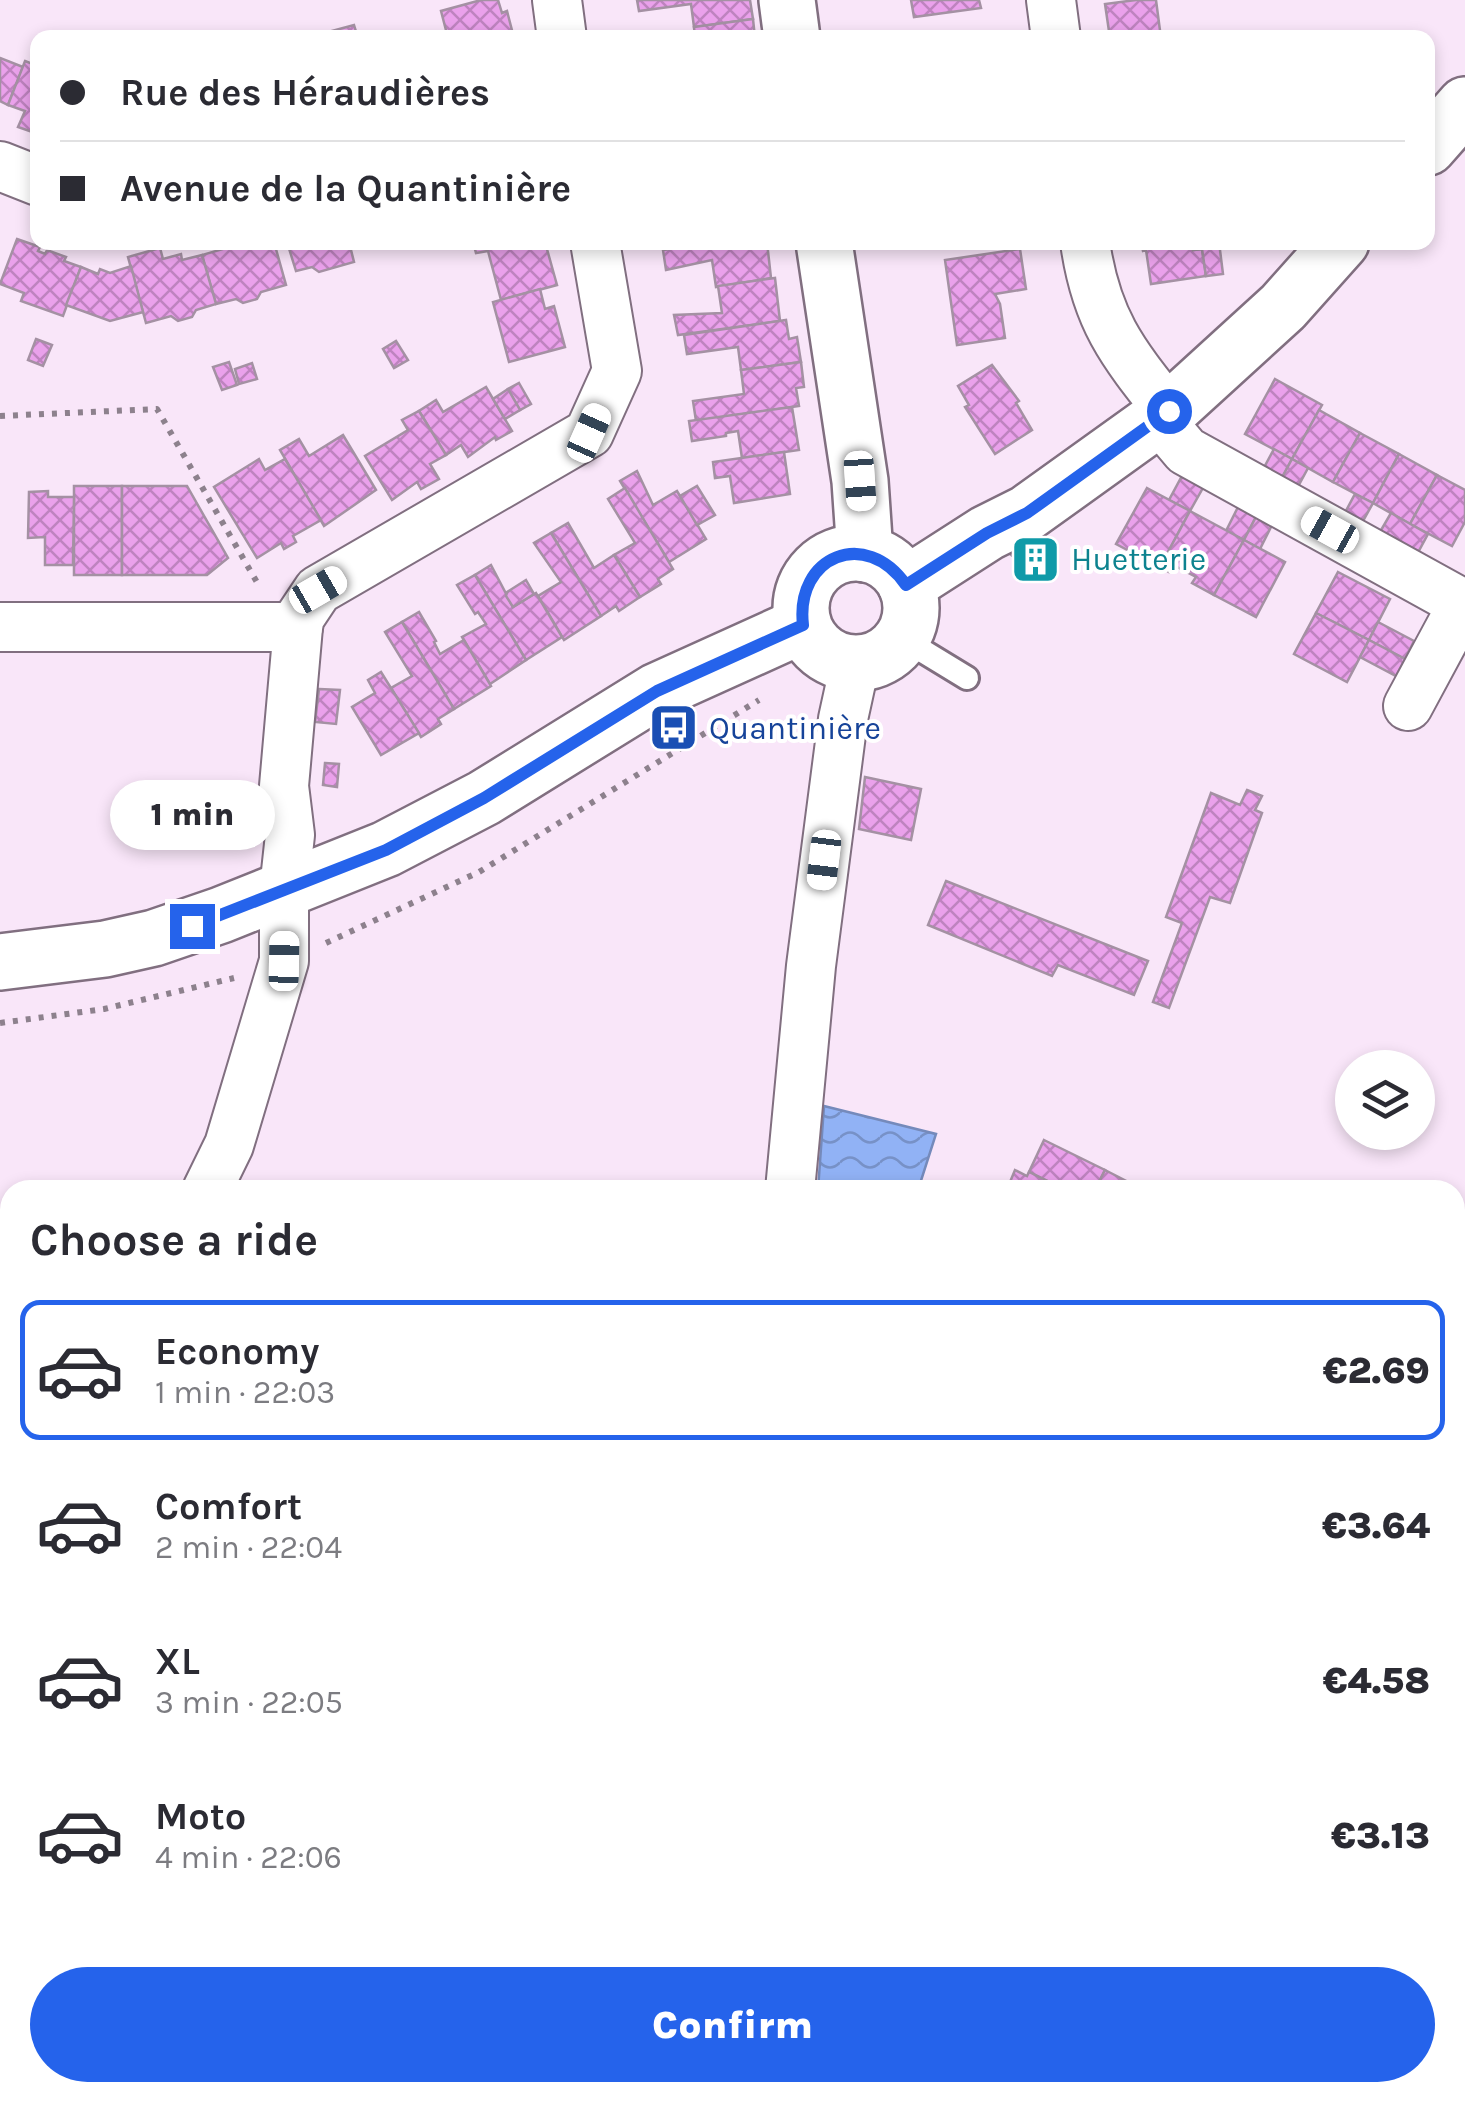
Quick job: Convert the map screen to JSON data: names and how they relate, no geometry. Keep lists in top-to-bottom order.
{
  "places": {
    "building": ["Huetterie"],
    "bus stop": ["Quantinière"]
  },
  "page": {
    "banner": ["Rue des Héraudières", "Avenue de la Quantinière"],
    "bubble": "1 min",
    "heading": "Choose a ride",
    "list": [
      {
        "name": "Economy",
        "note": "1 min · 22:03",
        "value": "€2.69"
      },
      {
        "name": "Comfort",
        "note": "2 min · 22:04",
        "value": "€3.64"
      },
      {
        "name": "XL",
        "note": "3 min · 22:05",
        "value": "€4.58"
      },
      {
        "name": "Moto",
        "note": "4 min · 22:06",
        "value": "€3.13"
      }
    ],
    "buttons": "Confirm"
  }
}
